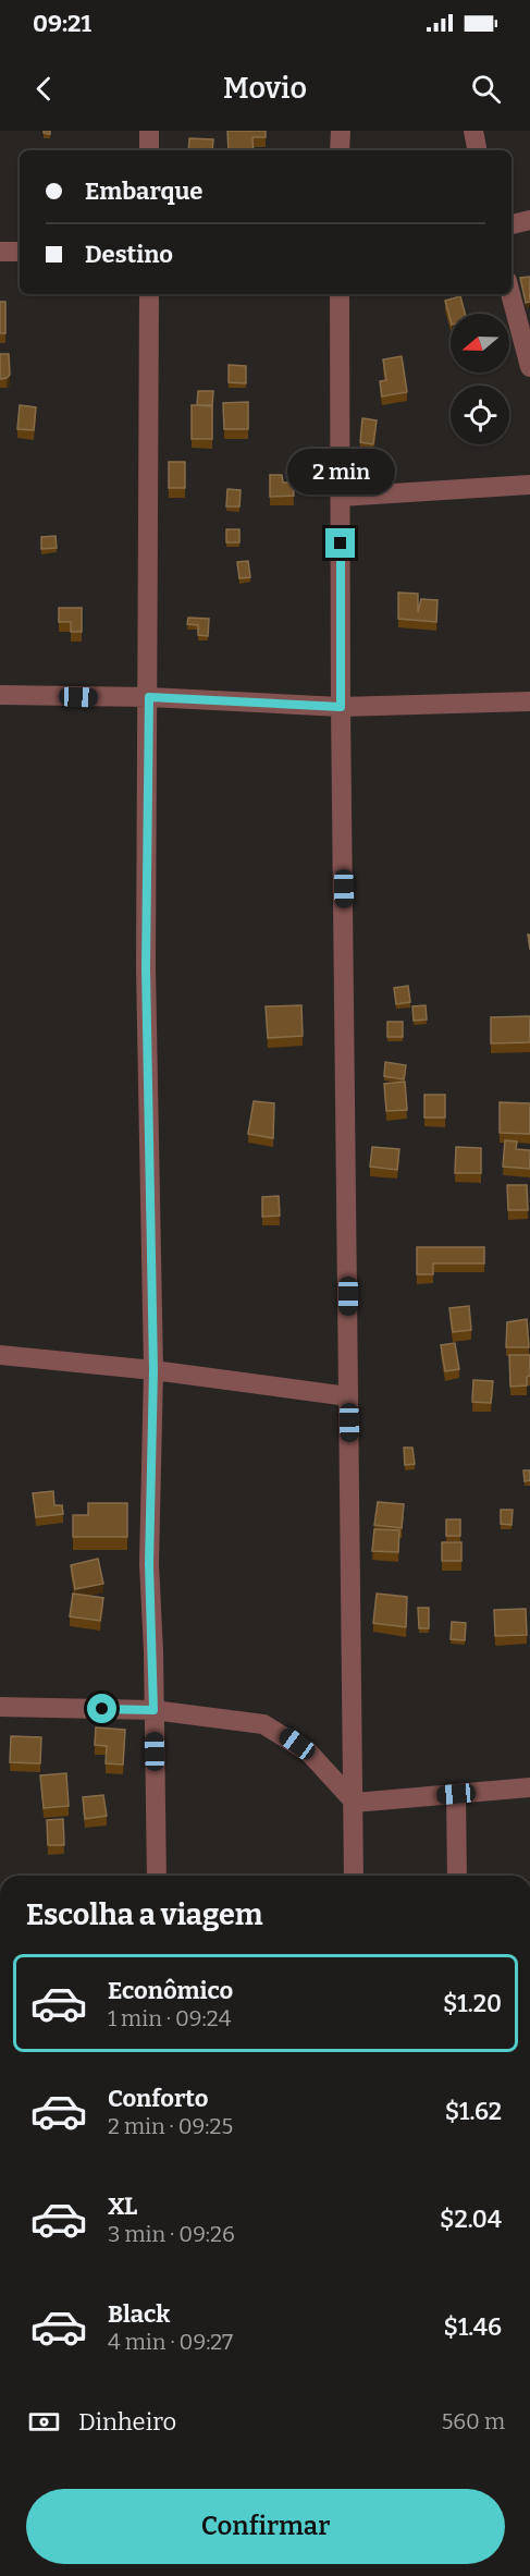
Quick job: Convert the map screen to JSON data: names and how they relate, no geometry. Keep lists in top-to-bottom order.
{
  "north": "left",
  "page": {
    "status": "09:21",
    "header": "Movio",
    "banner": ["Embarque", "Destino"],
    "bubble": "2 min",
    "heading": "Escolha a viagem",
    "list": [
      {
        "name": "Econômico",
        "note": "1 min · 09:24",
        "value": "$1.20"
      },
      {
        "name": "Conforto",
        "note": "2 min · 09:25",
        "value": "$1.62"
      },
      {
        "name": "XL",
        "note": "3 min · 09:26",
        "value": "$2.04"
      },
      {
        "name": "Black",
        "note": "4 min · 09:27",
        "value": "$1.46"
      }
    ],
    "pay": ["Dinheiro", "560 m"],
    "buttons": "Confirmar"
  }
}
